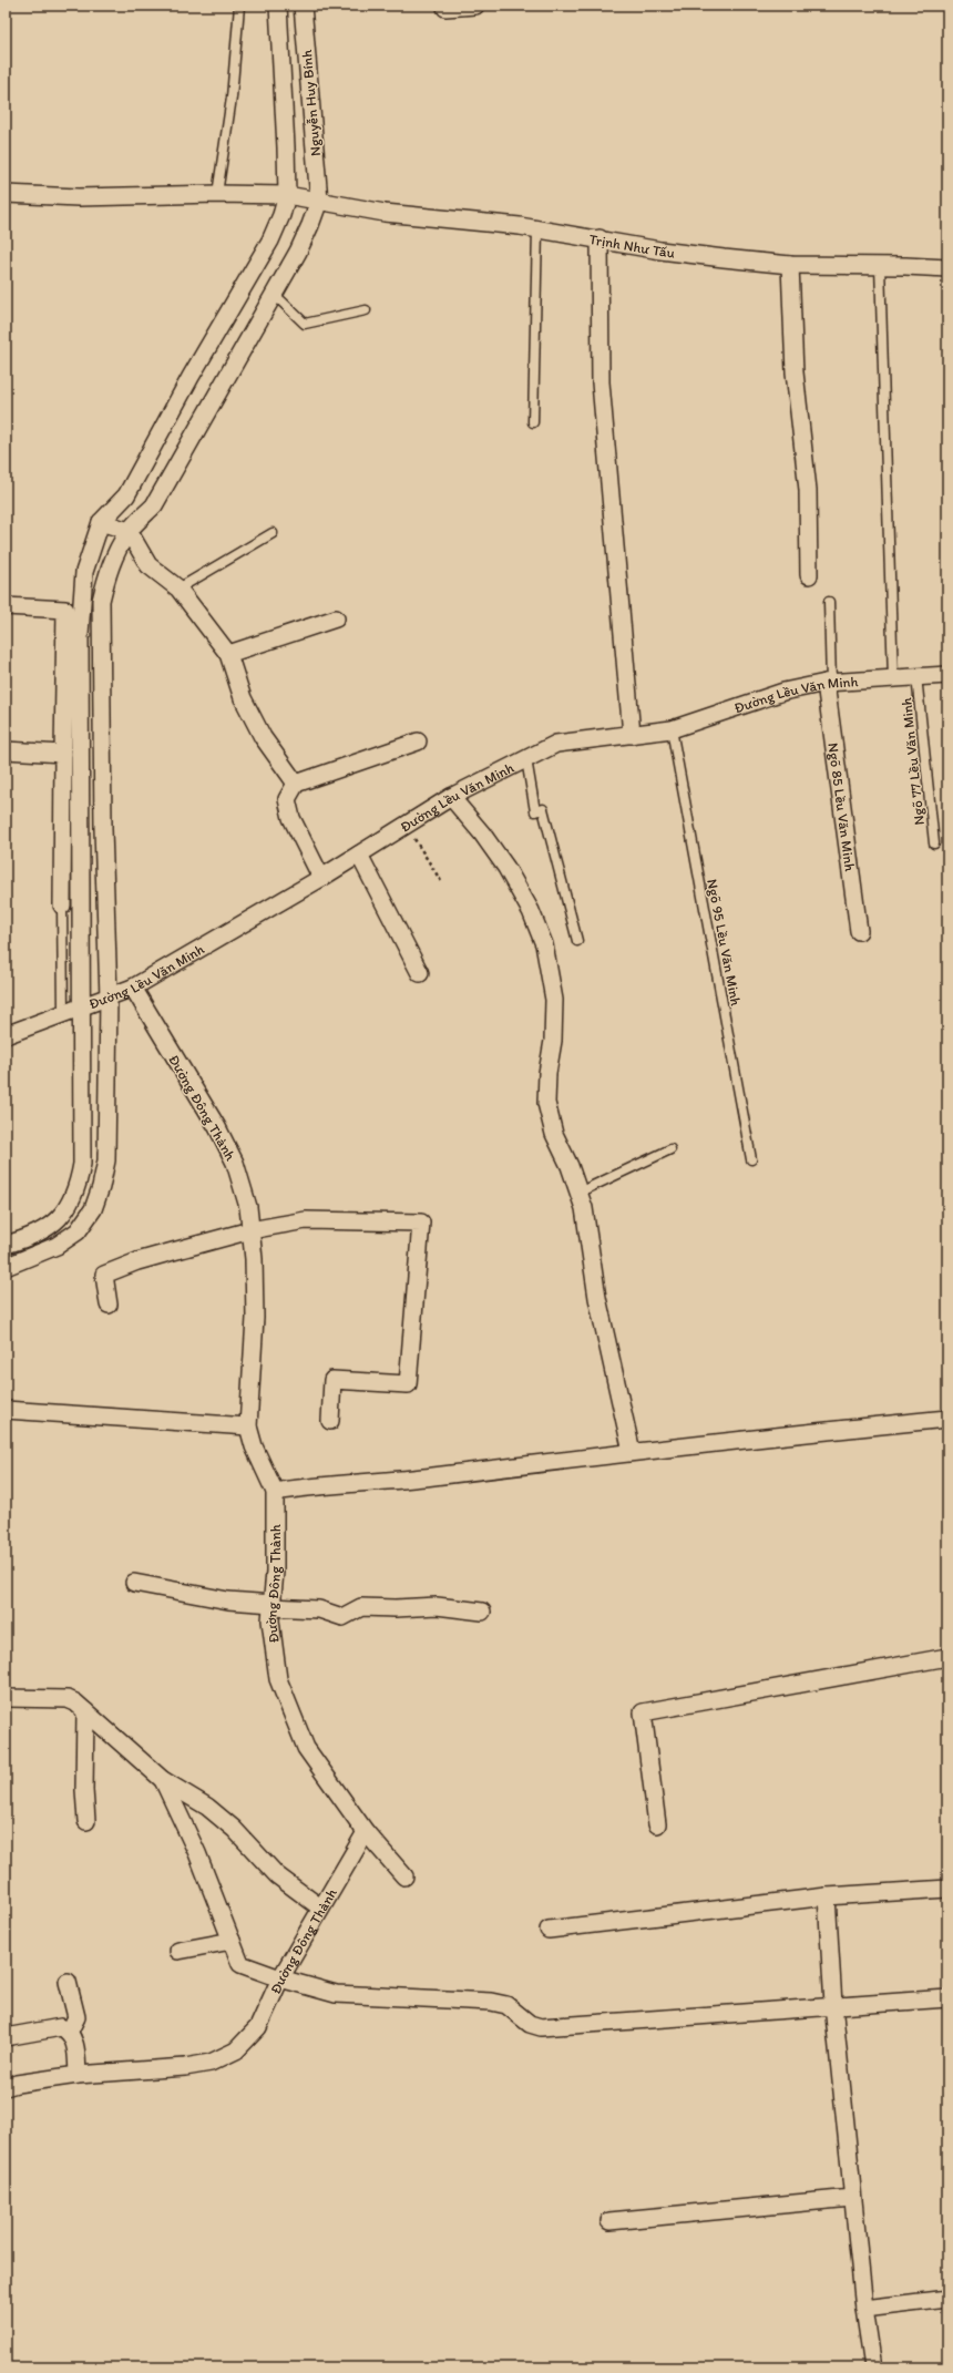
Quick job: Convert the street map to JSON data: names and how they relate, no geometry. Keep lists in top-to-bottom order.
{
  "streets": {
    "street": [
      "Nguyễn Huy Bính",
      "Trịnh Như Tấu",
      "Đường Lều Văn Minh",
      "Ngõ 85 Lều Văn Minh",
      "Đường Đông Thành"
    ],
    "lane": ["Ngõ 77 Lều Văn Minh", "Ngõ 95 Lều Văn Minh"]
  },
  "crossings": [
    ["Nguyễn Huy Bính", "Trịnh Như Tấu"],
    ["Đường Lều Văn Minh", "Ngõ 77 Lều Văn Minh"],
    ["Đường Lều Văn Minh", "Ngõ 85 Lều Văn Minh"],
    ["Đường Lều Văn Minh", "Ngõ 95 Lều Văn Minh"],
    ["Đường Lều Văn Minh", "Đường Đông Thành"]
  ]
}
